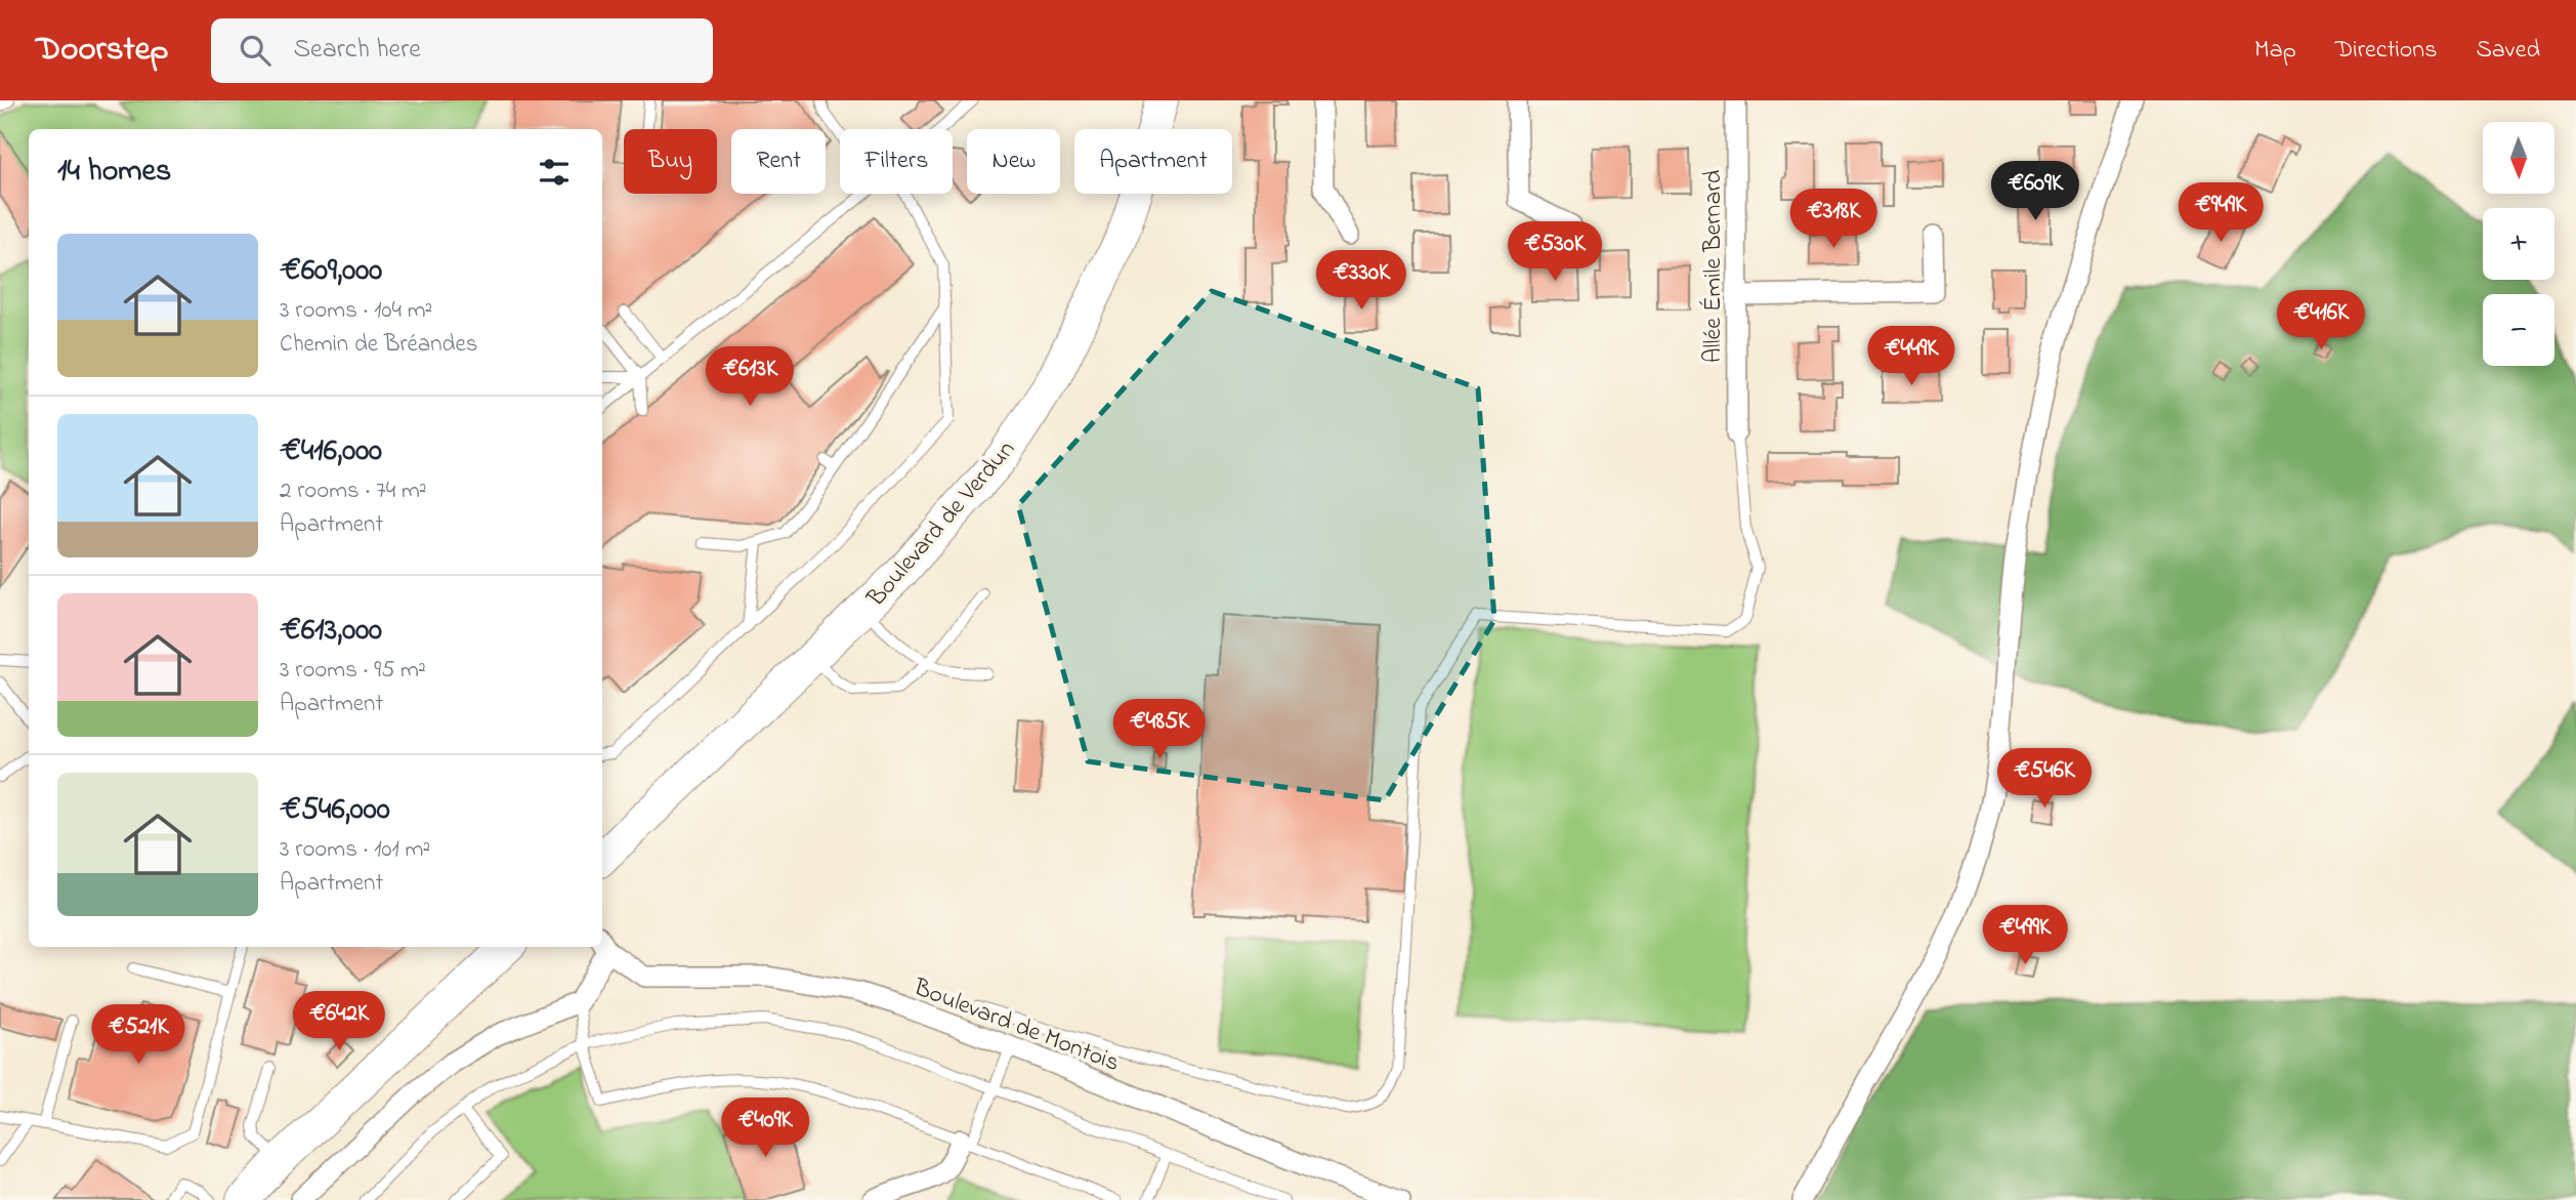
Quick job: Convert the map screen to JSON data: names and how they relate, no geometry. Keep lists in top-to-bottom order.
{
  "streets": {
    "main road": ["Boulevard de Verdun"],
    "street": ["Allée Émile Bernard", "Boulevard de Montois"]
  },
  "north": "bottom",
  "page": {
    "header": "Doorstep",
    "search": "Search here",
    "nav": ["Map", "Directions", "Saved"],
    "map_buttons": ["+", "−"],
    "chip": [
      "Buy",
      "Rent",
      "Filters",
      "New",
      "Apartment"
    ],
    "heading": "14 homes",
    "price": [
      "€609K",
      "€949K",
      "€318K",
      "€530K",
      "€330K",
      "€416K",
      "€449K",
      "€613K",
      "€485K",
      "€546K",
      "€499K",
      "€642K",
      "€521K",
      "€409K"
    ],
    "list": [
      {
        "name": "€609,000",
        "note": "3 rooms · 104 m² · Chemin de Bréandes"
      },
      {
        "name": "€416,000",
        "note": "2 rooms · 74 m² · Apartment"
      },
      {
        "name": "€613,000",
        "note": "3 rooms · 95 m² · Apartment"
      },
      {
        "name": "€546,000",
        "note": "3 rooms · 101 m² · Apartment"
      }
    ]
  }
}
